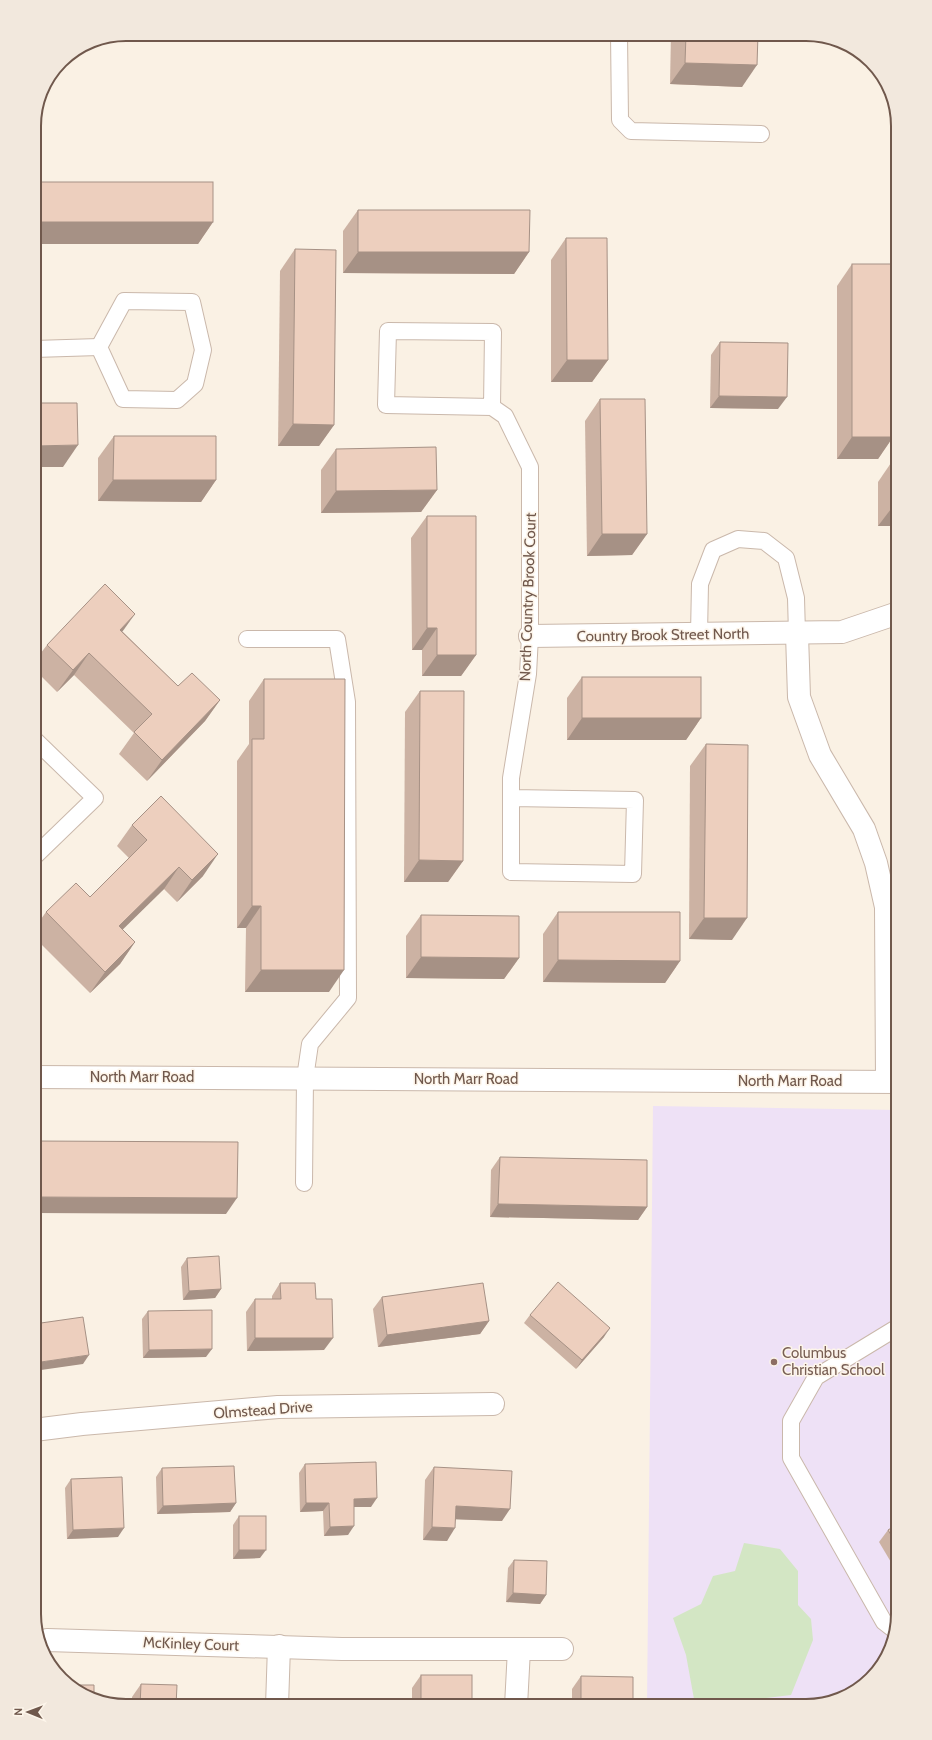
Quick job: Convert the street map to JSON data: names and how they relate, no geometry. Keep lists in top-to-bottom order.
{
  "streets": {
    "street": [
      "Country Brook Street North",
      "North Marr Road",
      "Olmstead Drive",
      "McKinley Court"
    ],
    "lane": ["North Country Brook Court"]
  },
  "crossings": [
    ["North Country Brook Court", "Country Brook Street North"]
  ],
  "places": ["Columbus Christian School"],
  "north": "left"
}
